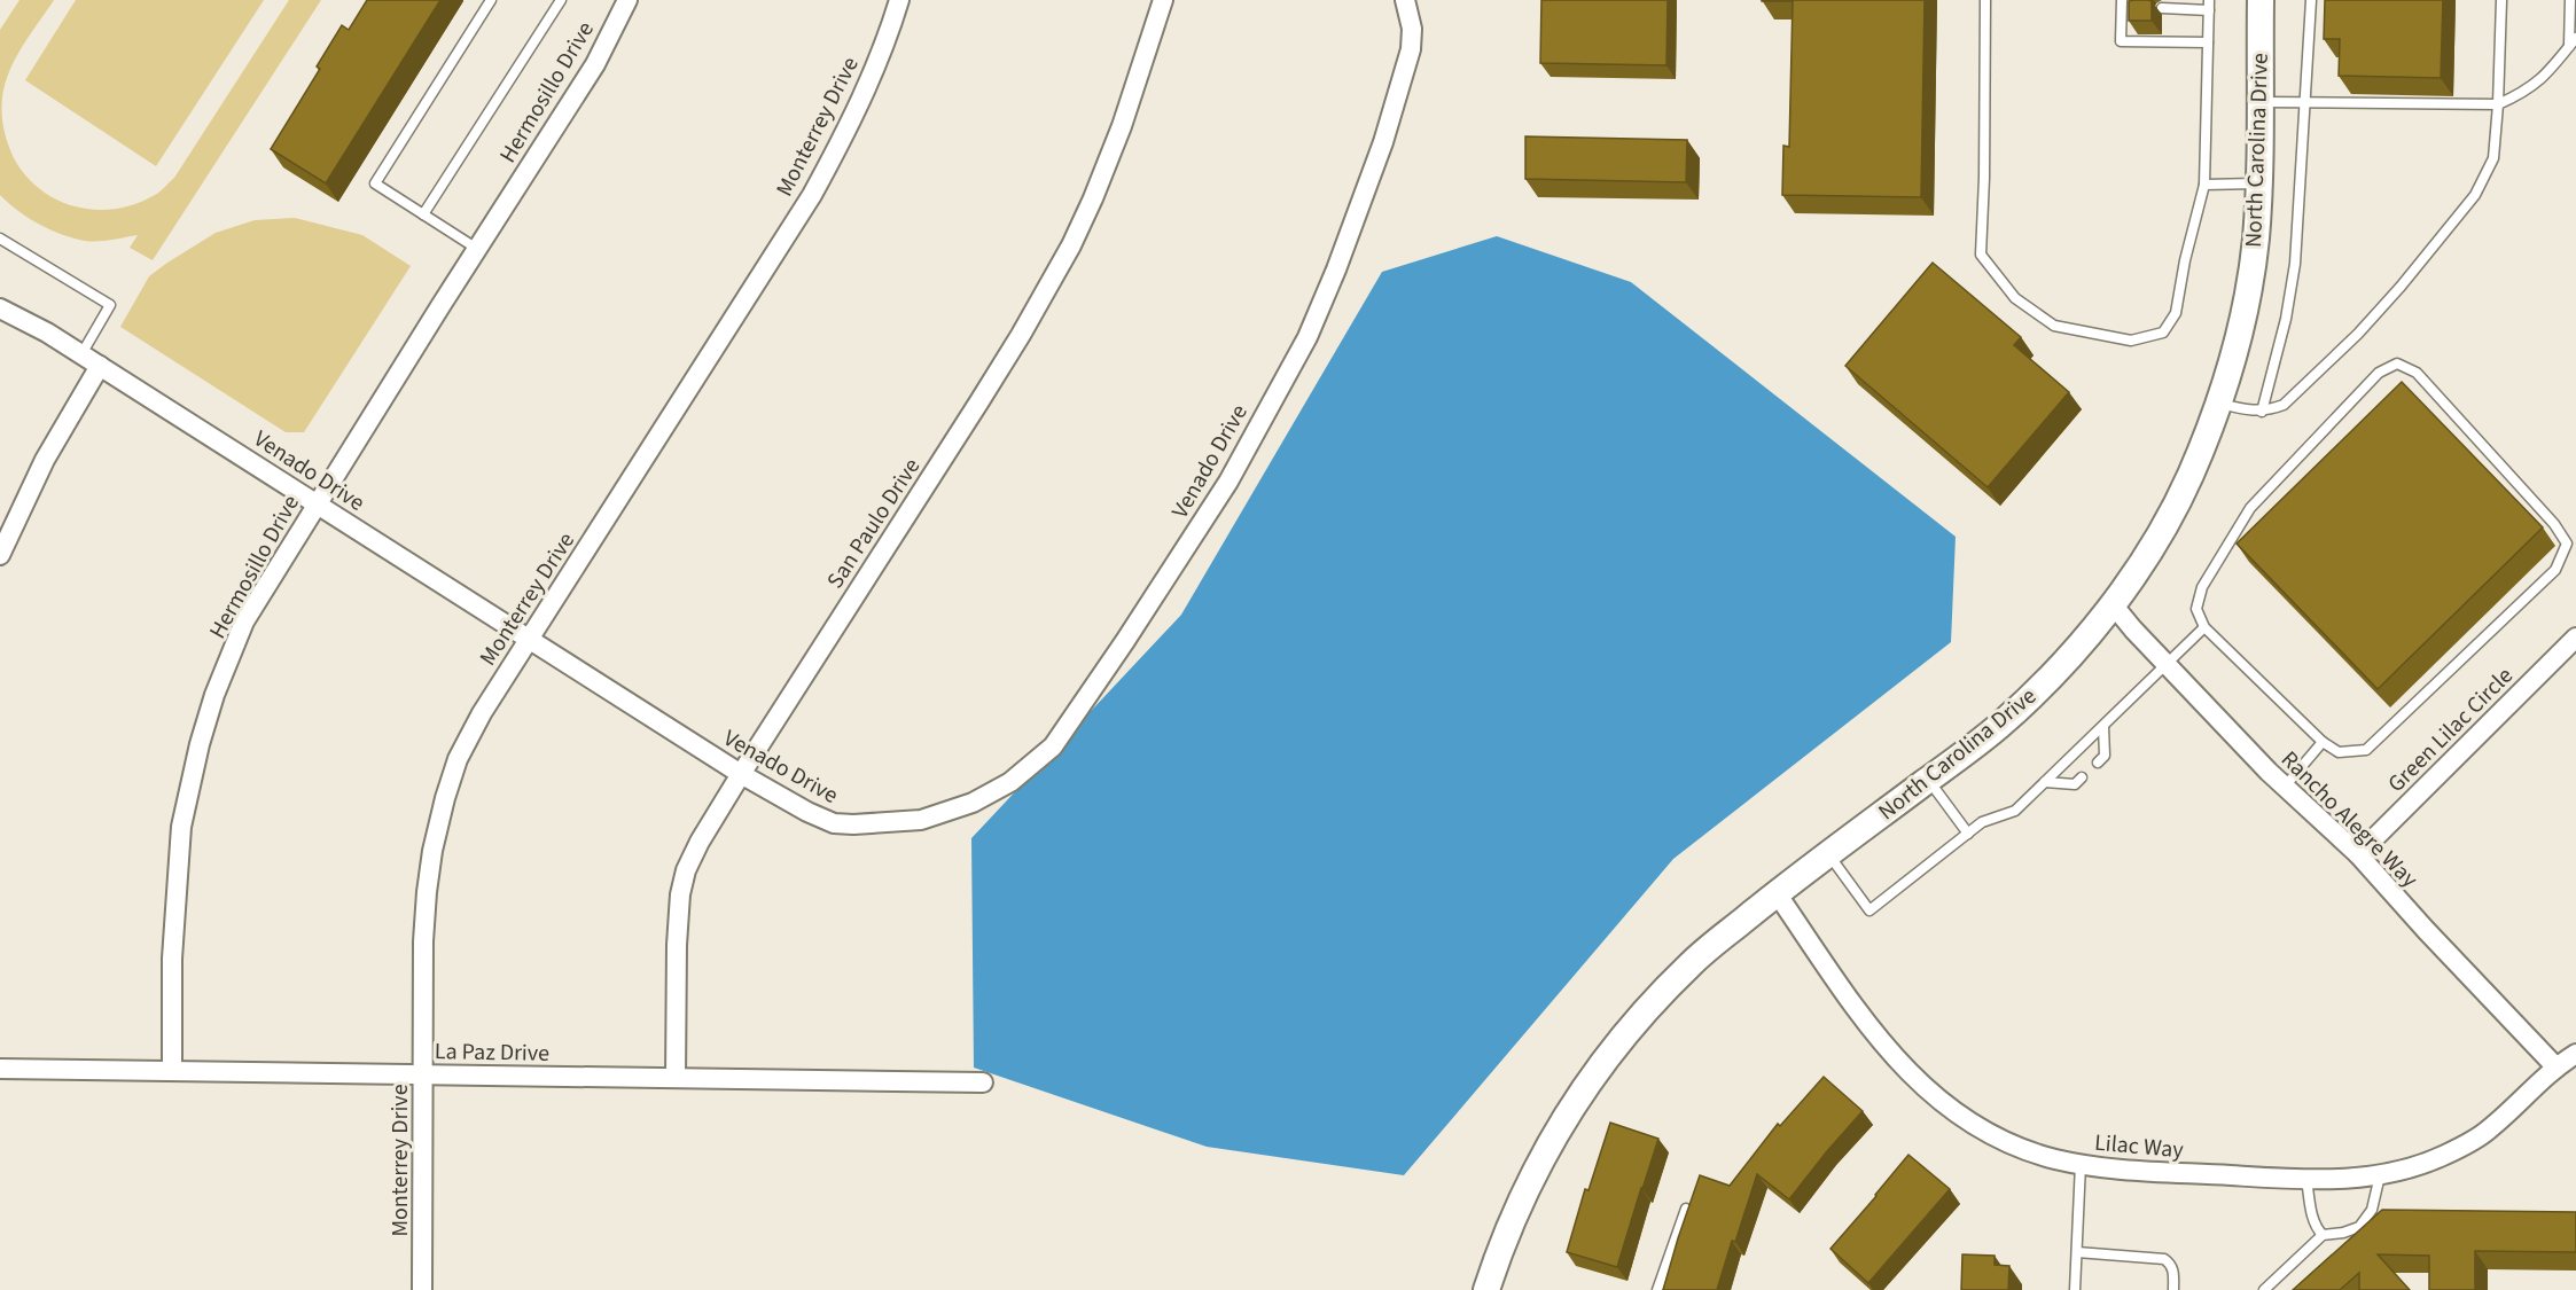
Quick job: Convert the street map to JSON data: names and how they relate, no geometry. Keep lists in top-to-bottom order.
{
  "streets": {
    "main road": ["North Carolina Drive"],
    "street": [
      "Hermosillo Drive",
      "Monterrey Drive",
      "Venado Drive",
      "San Paulo Drive",
      "Green Lilac Circle",
      "Rancho Alegre Way",
      "La Paz Drive",
      "Lilac Way"
    ]
  },
  "crossings": [
    ["Hermosillo Drive", "Venado Drive"],
    ["Hermosillo Drive", "La Paz Drive"],
    ["Monterrey Drive", "Venado Drive"],
    ["Monterrey Drive", "La Paz Drive"],
    ["North Carolina Drive", "Rancho Alegre Way"],
    ["North Carolina Drive", "Lilac Way"],
    ["Venado Drive", "San Paulo Drive"],
    ["San Paulo Drive", "La Paz Drive"],
    ["Green Lilac Circle", "Rancho Alegre Way"],
    ["Rancho Alegre Way", "Lilac Way"]
  ]
}
